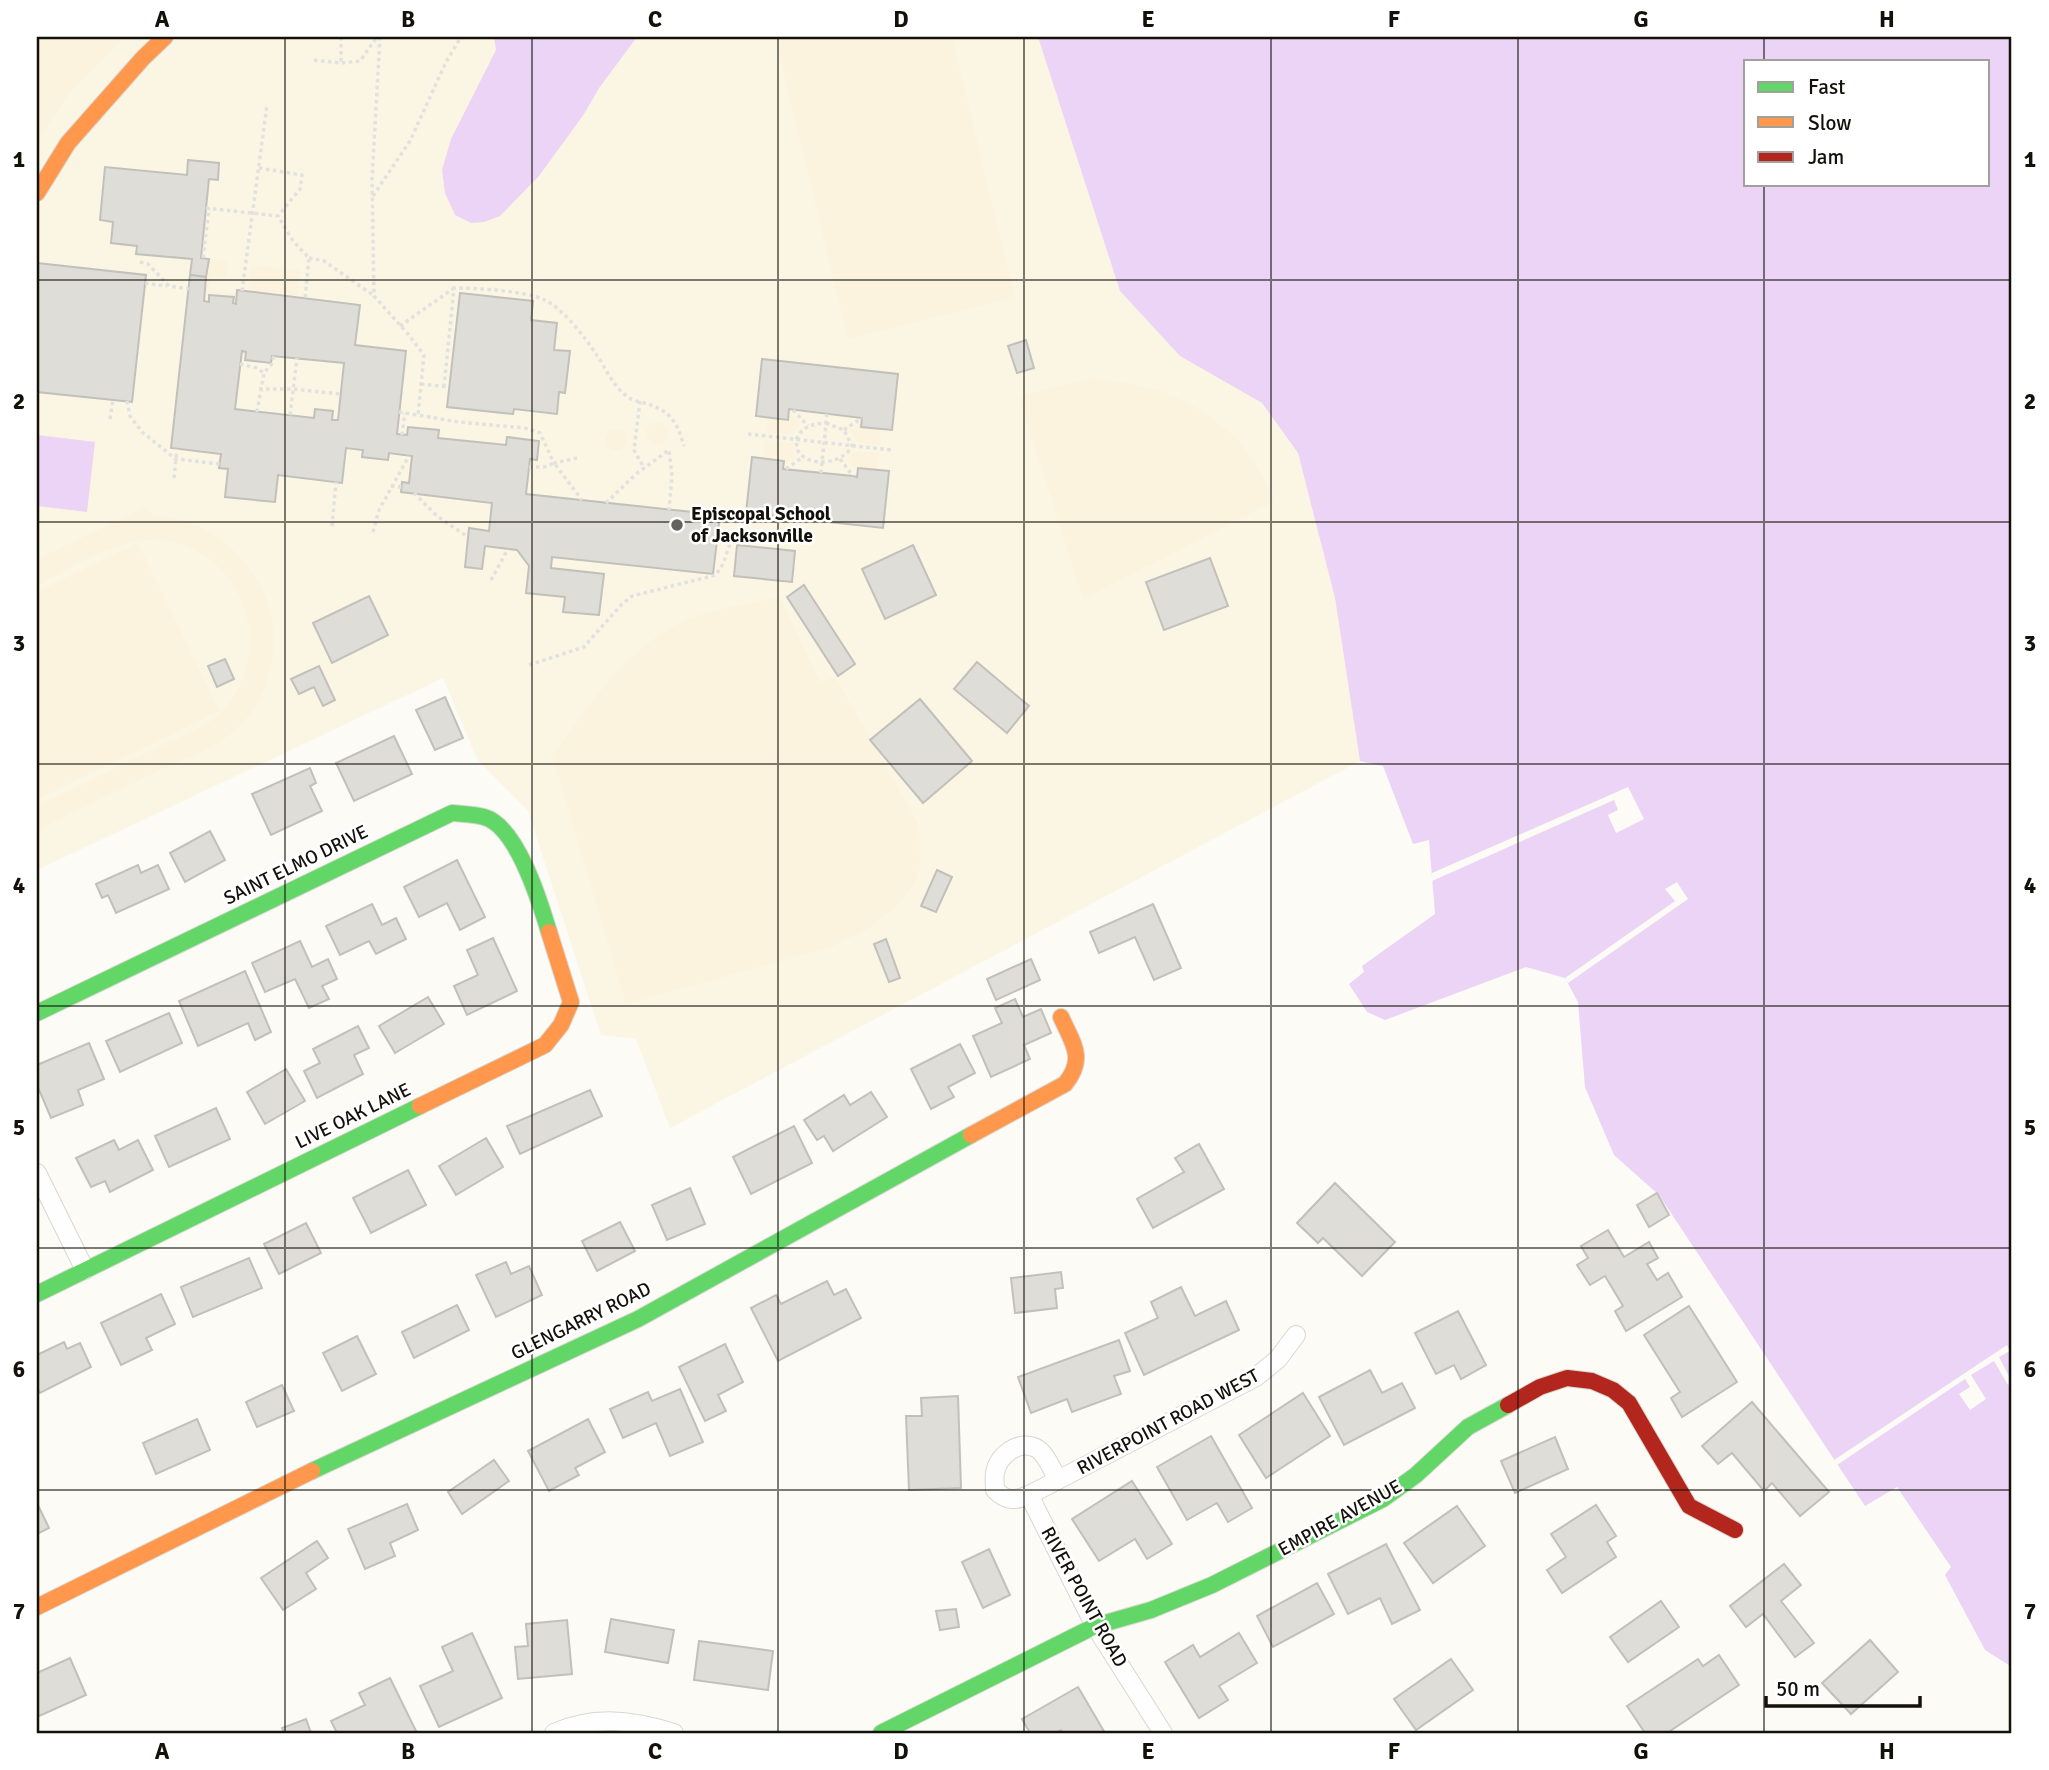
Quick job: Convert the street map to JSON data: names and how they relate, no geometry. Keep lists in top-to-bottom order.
{
  "streets": {
    "street": [
      "SAINT ELMO DRIVE",
      "LIVE OAK LANE",
      "GLENGARRY ROAD",
      "RIVERPOINT ROAD WEST",
      "EMPIRE AVENUE",
      "RIVER POINT ROAD"
    ]
  },
  "crossings": [
    ["SAINT ELMO DRIVE", "LIVE OAK LANE"],
    ["RIVERPOINT ROAD WEST", "RIVER POINT ROAD"],
    ["EMPIRE AVENUE", "RIVER POINT ROAD"]
  ],
  "places": ["Episcopal School of Jacksonville"],
  "legend": ["Fast", "Slow", "Jam"],
  "scale_bar": "50 m",
  "grid": {
    "columns": [
      "A",
      "B",
      "C",
      "D",
      "E",
      "F",
      "G",
      "H"
    ],
    "rows": [
      "1",
      "2",
      "3",
      "4",
      "5",
      "6",
      "7"
    ]
  }
}
